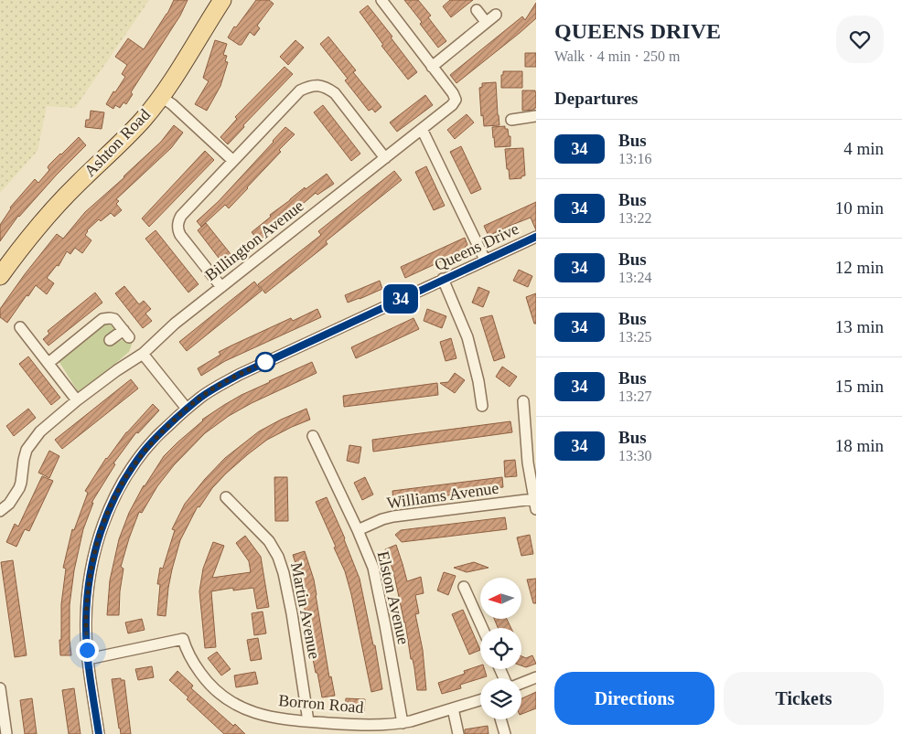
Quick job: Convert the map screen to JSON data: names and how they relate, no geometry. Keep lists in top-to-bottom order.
{
  "streets": {
    "main road": ["Ashton Road"],
    "street": [
      "Billington Avenue",
      "Queens Drive",
      "Williams Avenue",
      "Elston Avenue",
      "Martin Avenue",
      "Borron Road"
    ]
  },
  "crossings": [
    ["Queens Drive", "Borron Road"],
    ["Williams Avenue", "Elston Avenue"],
    ["Elston Avenue", "Borron Road"],
    ["Martin Avenue", "Borron Road"]
  ],
  "lines": ["bus line 34"],
  "north": "left",
  "page": {
    "on_map": "34",
    "heading": [
      ["QUEENS DRIVE", "Walk · 4 min · 250 m"],
      "Departures"
    ],
    "list": [
      {
        "mark": "34",
        "name": "Bus",
        "note": "13:16",
        "value": "4 min"
      },
      {
        "mark": "34",
        "name": "Bus",
        "note": "13:22",
        "value": "10 min"
      },
      {
        "mark": "34",
        "name": "Bus",
        "note": "13:24",
        "value": "12 min"
      },
      {
        "mark": "34",
        "name": "Bus",
        "note": "13:25",
        "value": "13 min"
      },
      {
        "mark": "34",
        "name": "Bus",
        "note": "13:27",
        "value": "15 min"
      },
      {
        "mark": "34",
        "name": "Bus",
        "note": "13:30",
        "value": "18 min"
      }
    ],
    "buttons": ["Directions", "Tickets"]
  }
}
